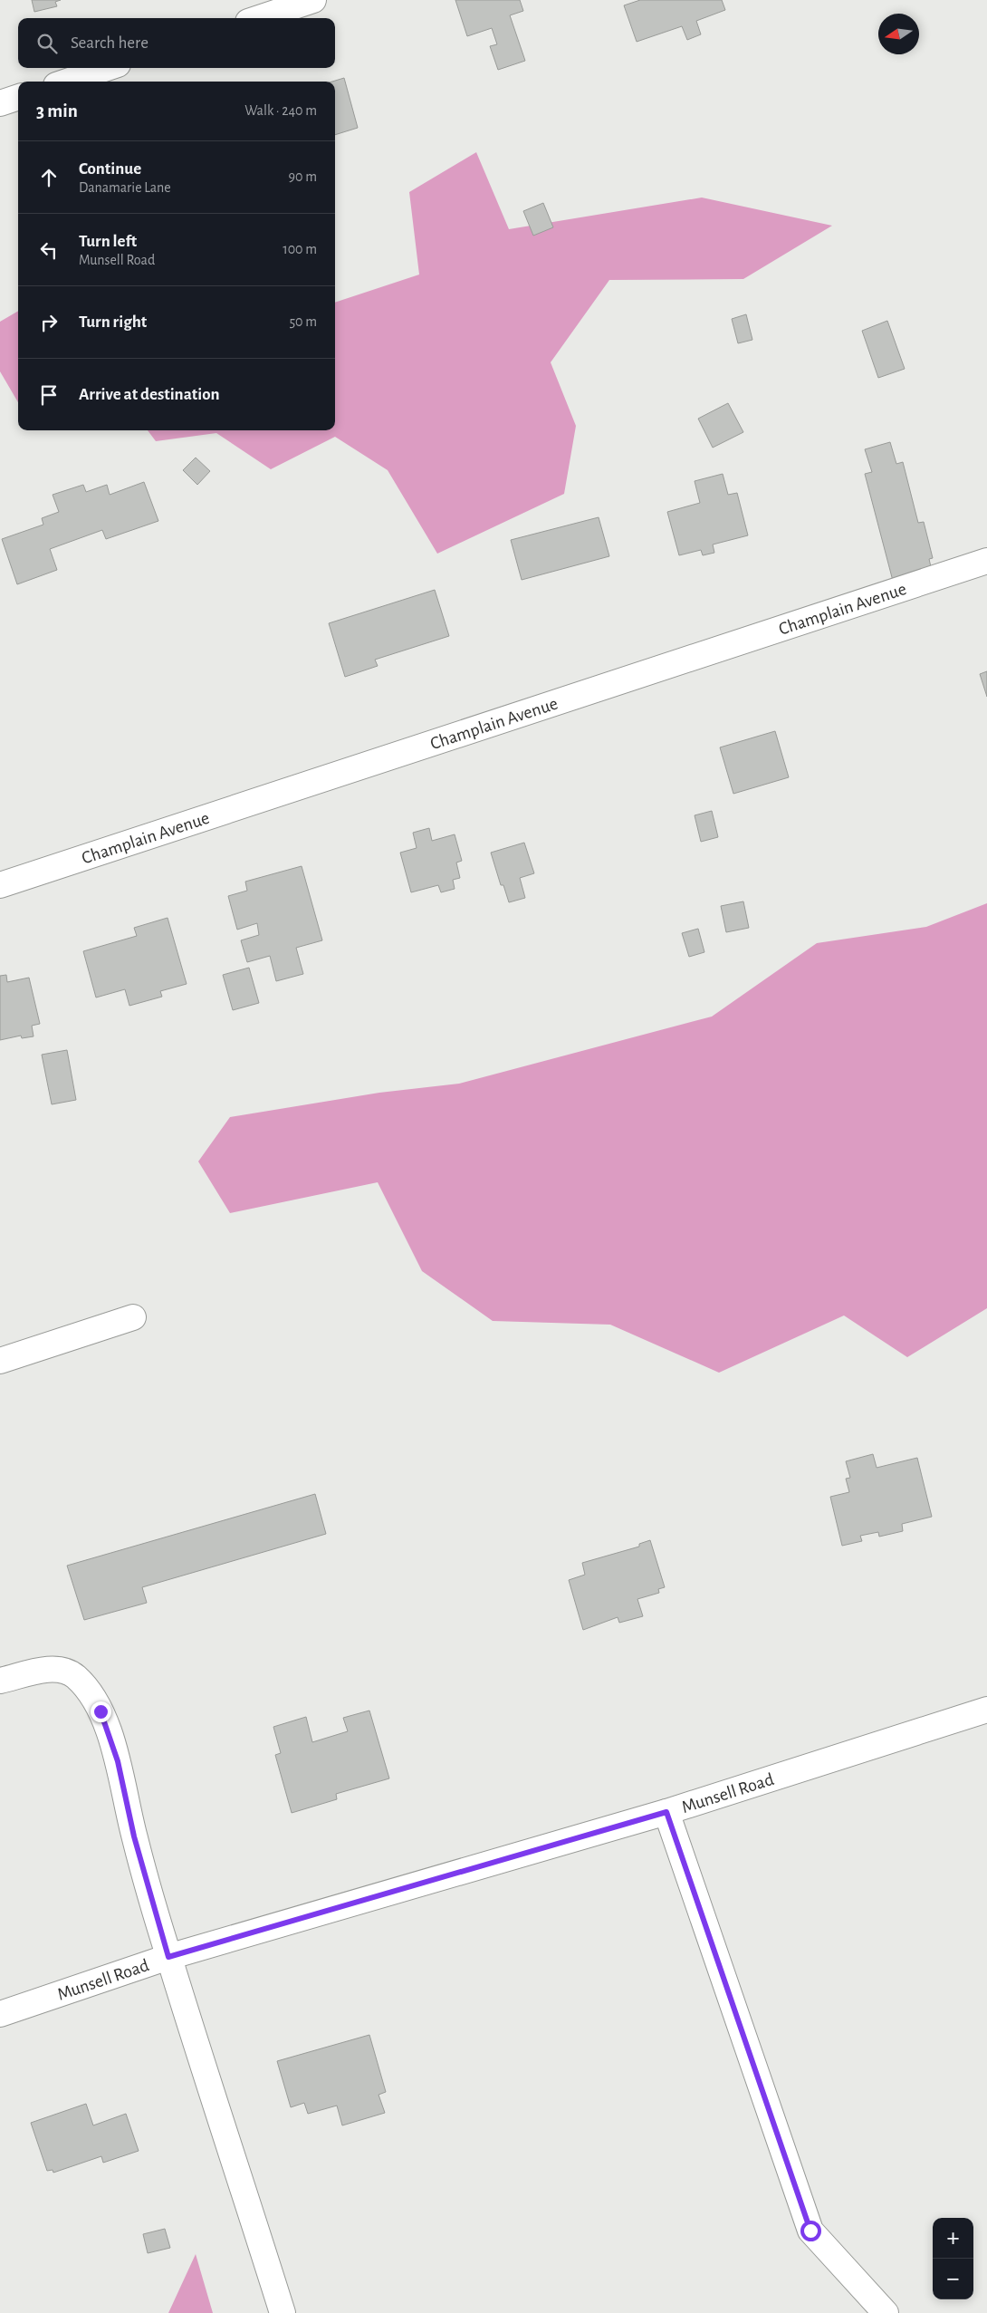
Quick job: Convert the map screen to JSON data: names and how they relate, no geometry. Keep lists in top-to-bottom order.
{
  "streets": {
    "street": ["Champlain Avenue", "Munsell Road"]
  },
  "north": "left",
  "page": {
    "search": "Search here",
    "heading": ["3 min", "Walk · 240 m"],
    "list": [
      ["Continue", "Danamarie Lane", "90 m"],
      ["Turn left", "Munsell Road", "100 m"],
      ["Turn right", "50 m"],
      "Arrive at destination"
    ],
    "map_buttons": ["+", "−"]
  }
}
